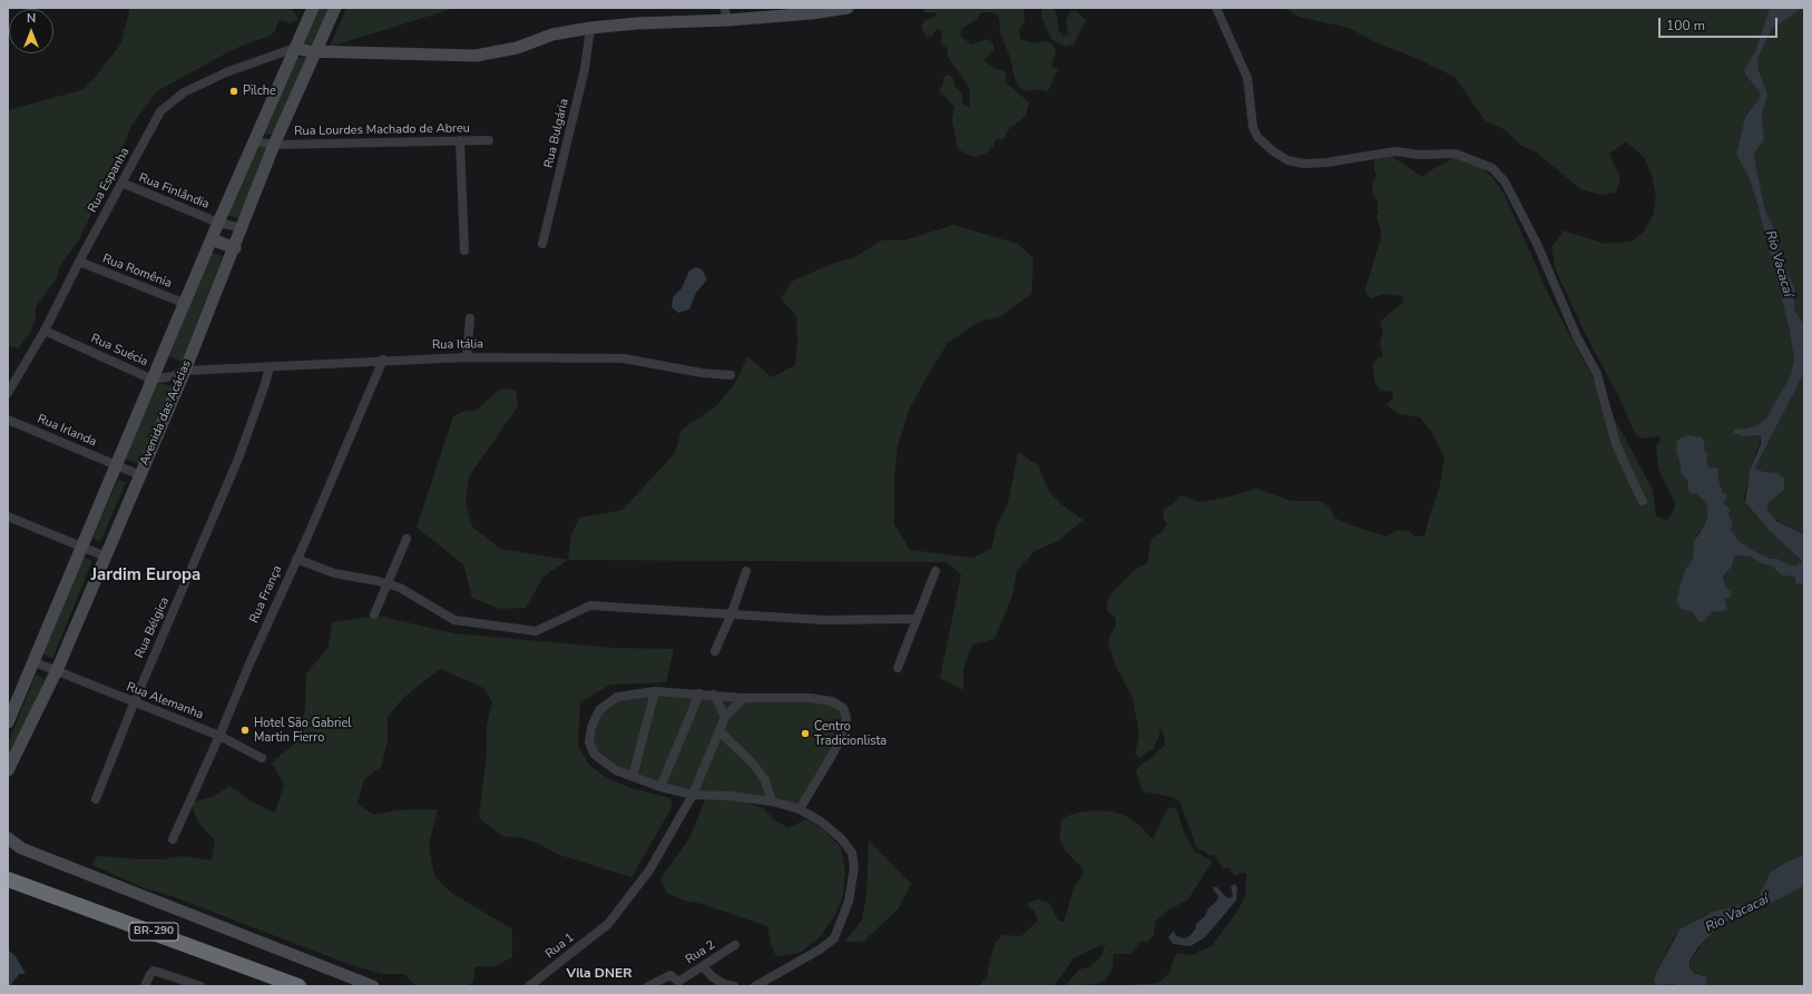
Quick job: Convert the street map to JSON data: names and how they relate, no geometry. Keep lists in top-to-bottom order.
{
  "streets": {
    "highway": ["BR-290"],
    "street": [
      "Rua Lourdes Machado de Abreu",
      "Rua Bulgária",
      "Rua Espanha",
      "Rua Finlândia",
      "Rua Romênia",
      "Rua Itália",
      "Rua Suécia",
      "Avenida das Acácias",
      "Rua Irlanda",
      "Rua França",
      "Rua Bélgica",
      "Rua Alemanha",
      "Rua 1",
      "Rua 2"
    ]
  },
  "crossings": [
    ["Rua Lourdes Machado de Abreu", "Avenida das Acácias"],
    ["Rua Espanha", "Rua Finlândia"],
    ["Rua Espanha", "Rua Romênia"],
    ["Rua Espanha", "Rua Suécia"],
    ["Rua Espanha", "Avenida das Acácias"],
    ["Rua Finlândia", "Avenida das Acácias"],
    ["Rua Romênia", "Avenida das Acácias"],
    ["Rua Itália", "Rua Suécia"],
    ["Rua Itália", "Avenida das Acácias"],
    ["Rua Itália", "Rua França"],
    ["Rua Itália", "Rua Bélgica"],
    ["Rua Suécia", "Avenida das Acácias"],
    ["Avenida das Acácias", "Rua Irlanda"],
    ["Avenida das Acácias", "Rua Alemanha"],
    ["Rua França", "Rua Alemanha"],
    ["Rua Bélgica", "Rua Alemanha"]
  ],
  "districts": ["Jardim Europa", "Vila DNER"],
  "water": ["Rio Vacacaí"],
  "places": ["Pilche", "Hotel São Gabriel Martin Fierro", "Centro Tradicionlista"],
  "scale_bar": "100 m",
  "north": "top"
}
